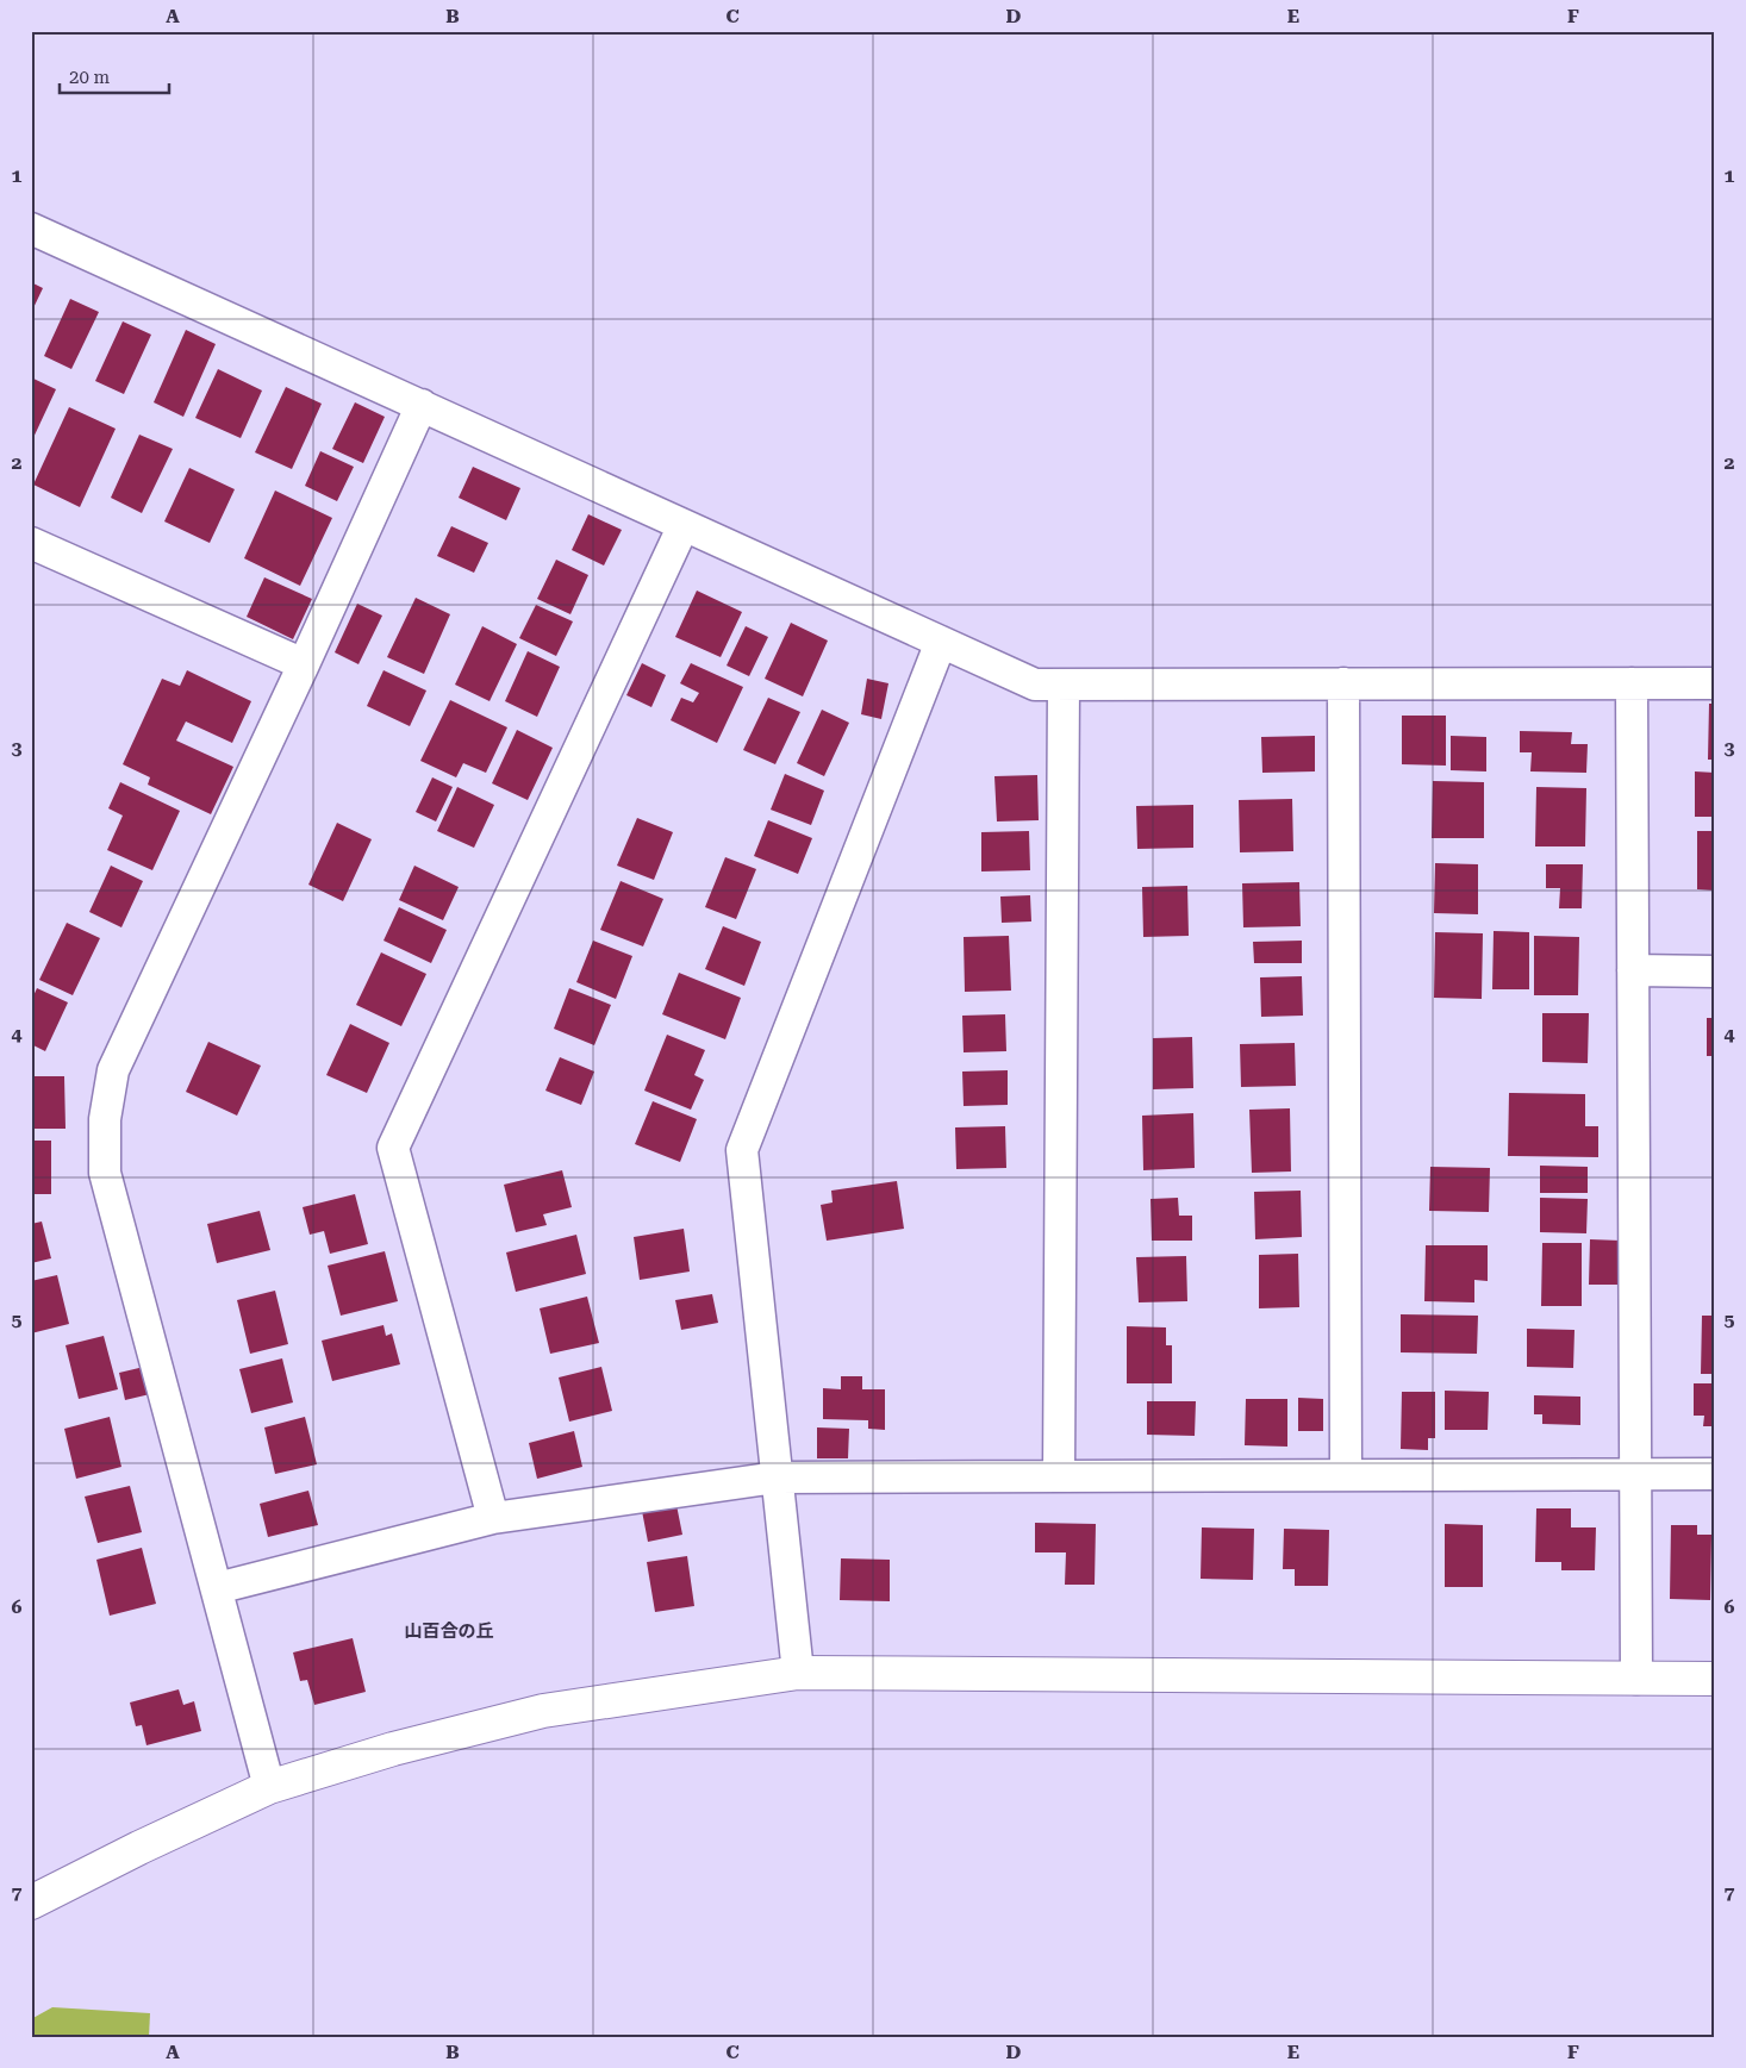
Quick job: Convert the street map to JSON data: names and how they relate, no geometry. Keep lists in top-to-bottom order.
{
  "districts": ["山百合の丘"],
  "scale_bar": "20 m",
  "grid": {
    "columns": [
      "A",
      "B",
      "C",
      "D",
      "E",
      "F"
    ],
    "rows": [
      "1",
      "2",
      "3",
      "4",
      "5",
      "6",
      "7"
    ]
  }
}
